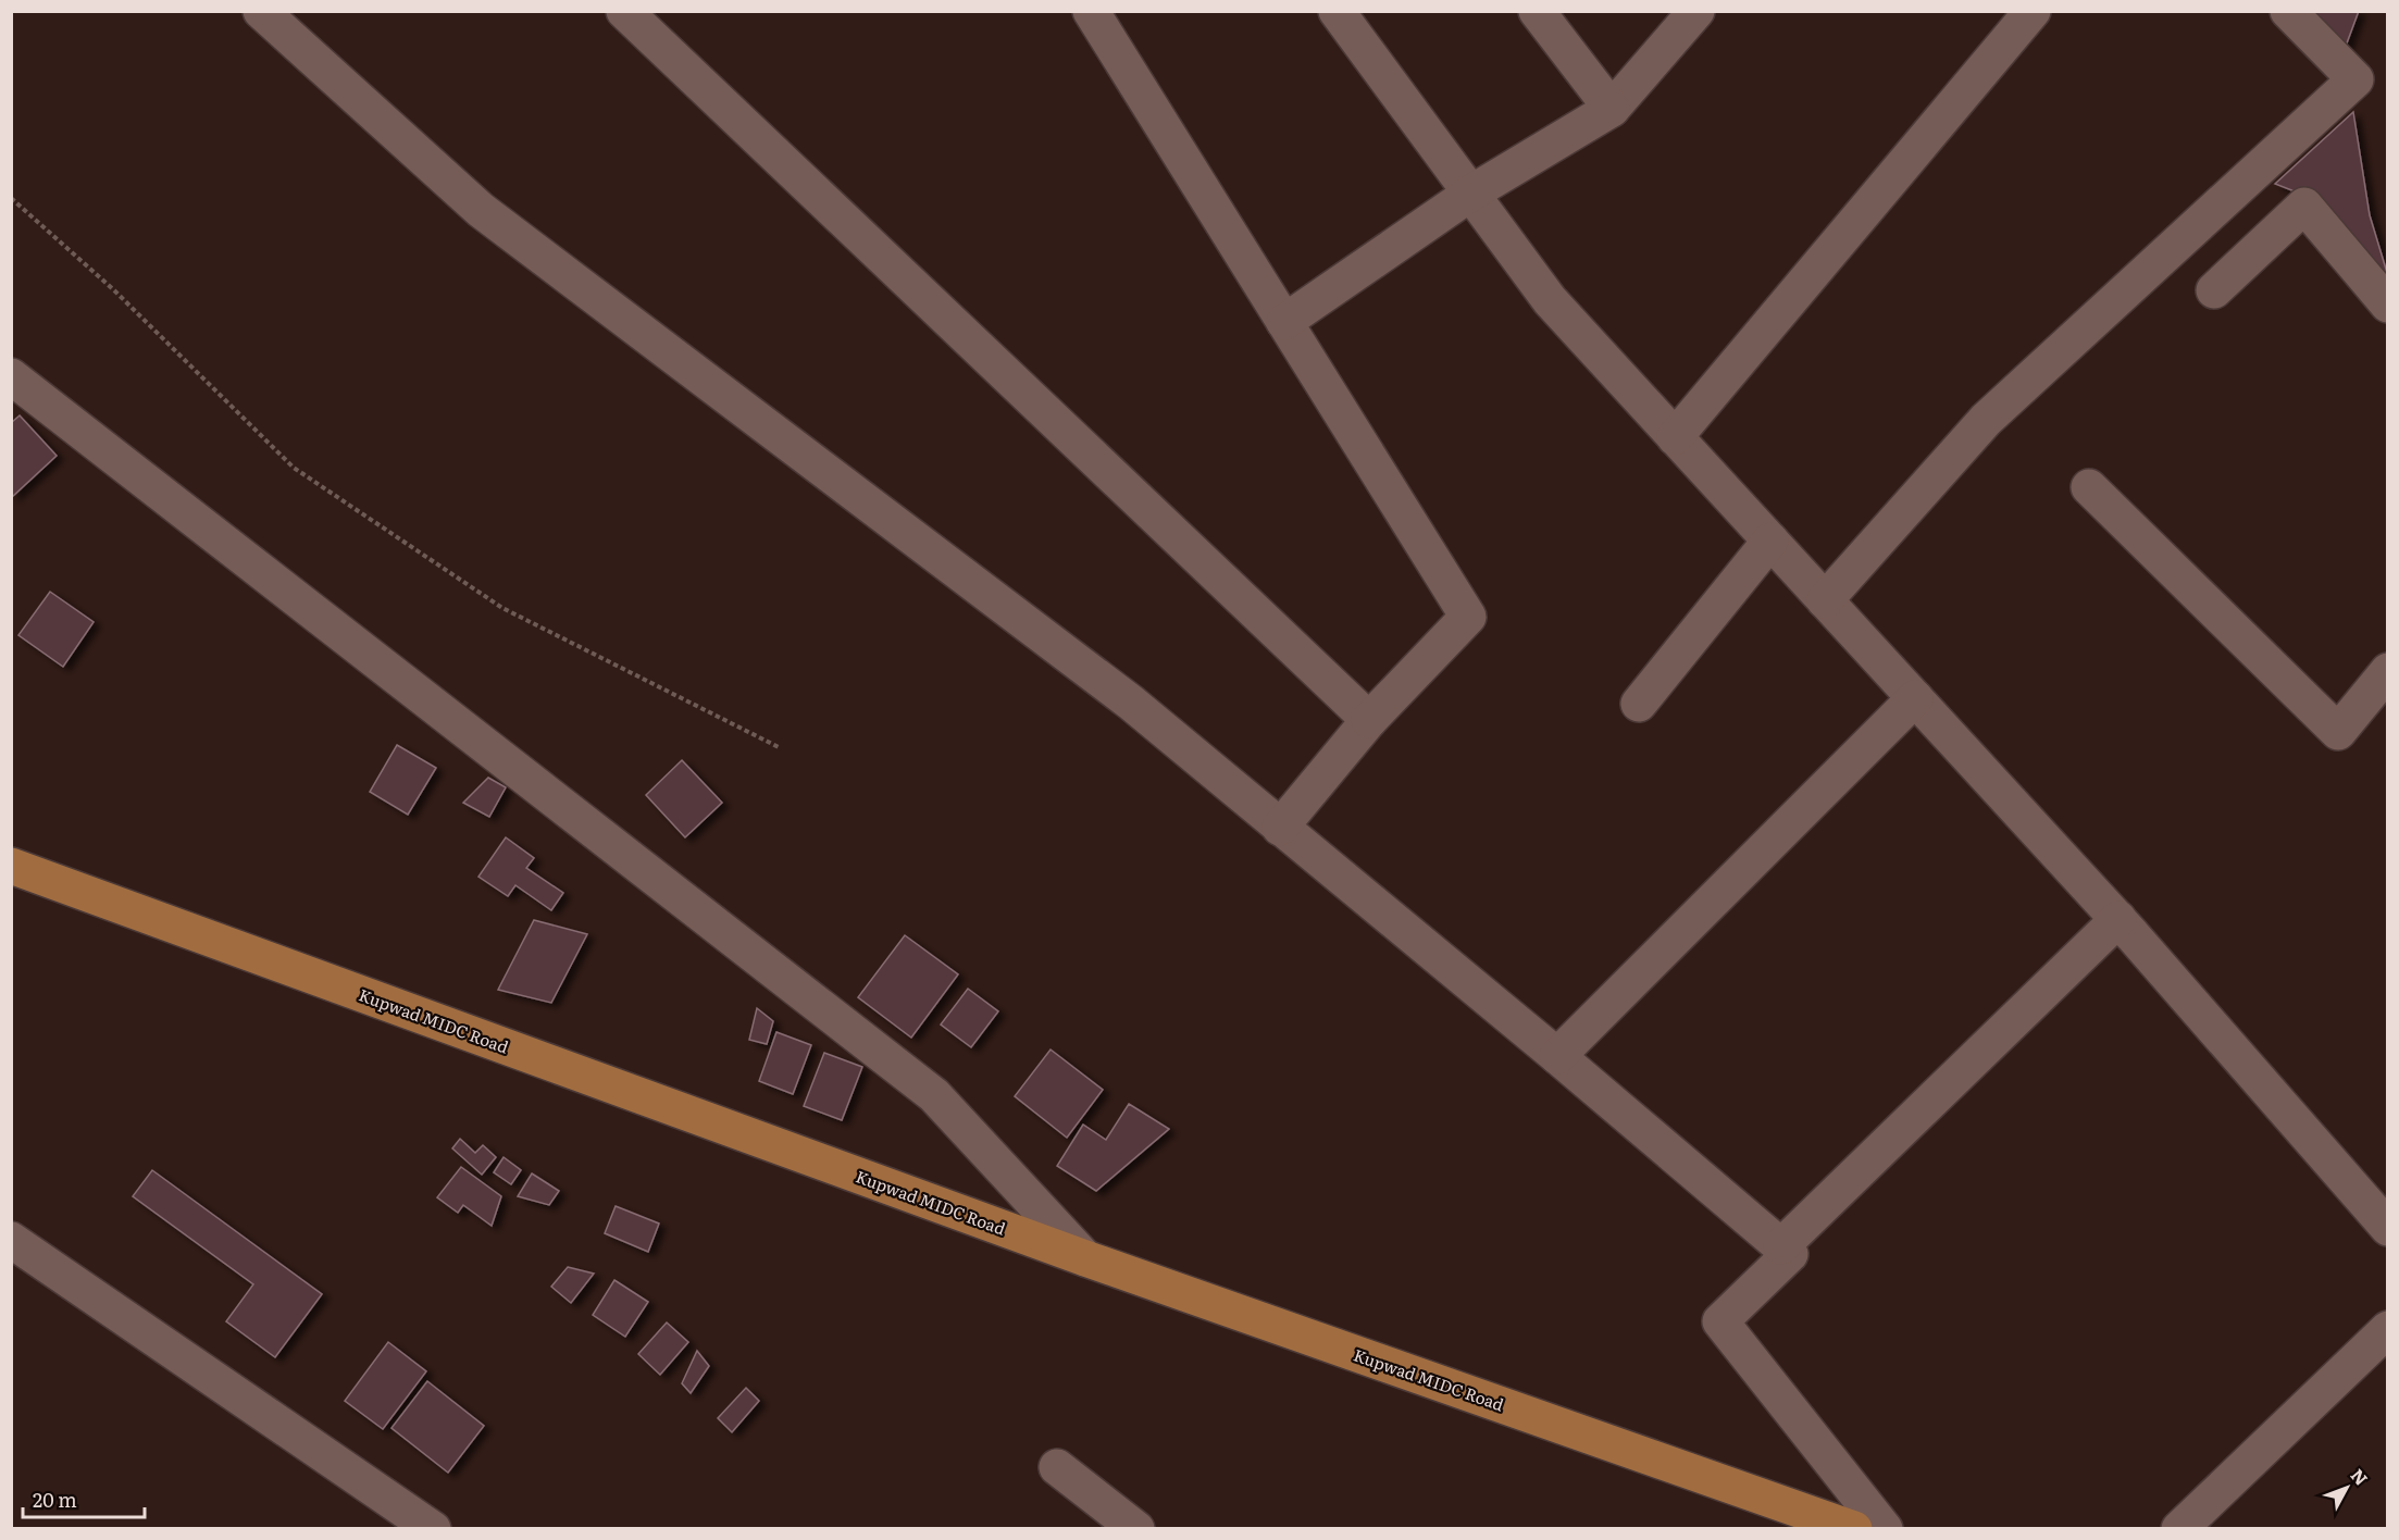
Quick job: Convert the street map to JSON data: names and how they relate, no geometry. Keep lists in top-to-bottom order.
{
  "streets": {
    "main road": ["Kupwad MIDC Road"]
  },
  "scale_bar": "20 m",
  "north": "top right"
}
